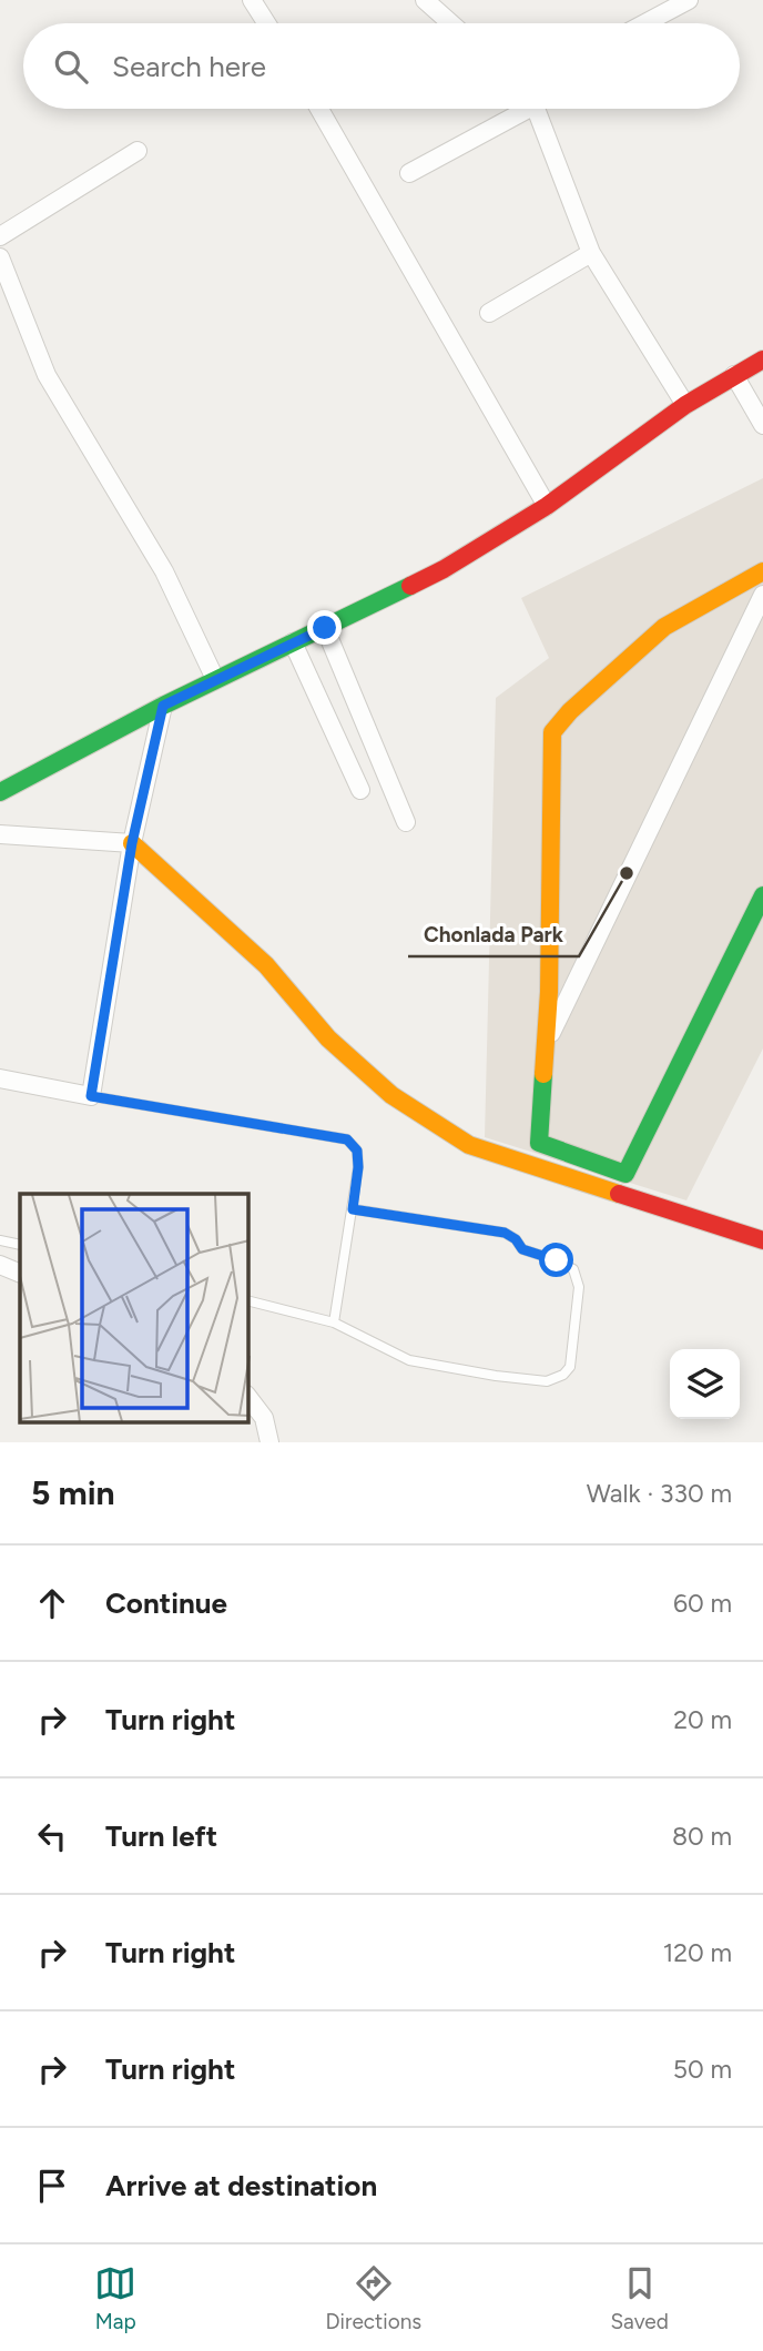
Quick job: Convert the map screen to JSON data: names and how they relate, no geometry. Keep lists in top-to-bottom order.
{
  "places": ["Chonlada Park"],
  "page": {
    "search": "Search here",
    "heading": ["5 min", "Walk · 330 m"],
    "list": [
      ["Continue", "60 m"],
      ["Turn right", "20 m"],
      ["Turn left", "80 m"],
      ["Turn right", "120 m"],
      ["Turn right", "50 m"],
      "Arrive at destination"
    ],
    "nav": ["Map", "Directions", "Saved"]
  }
}
